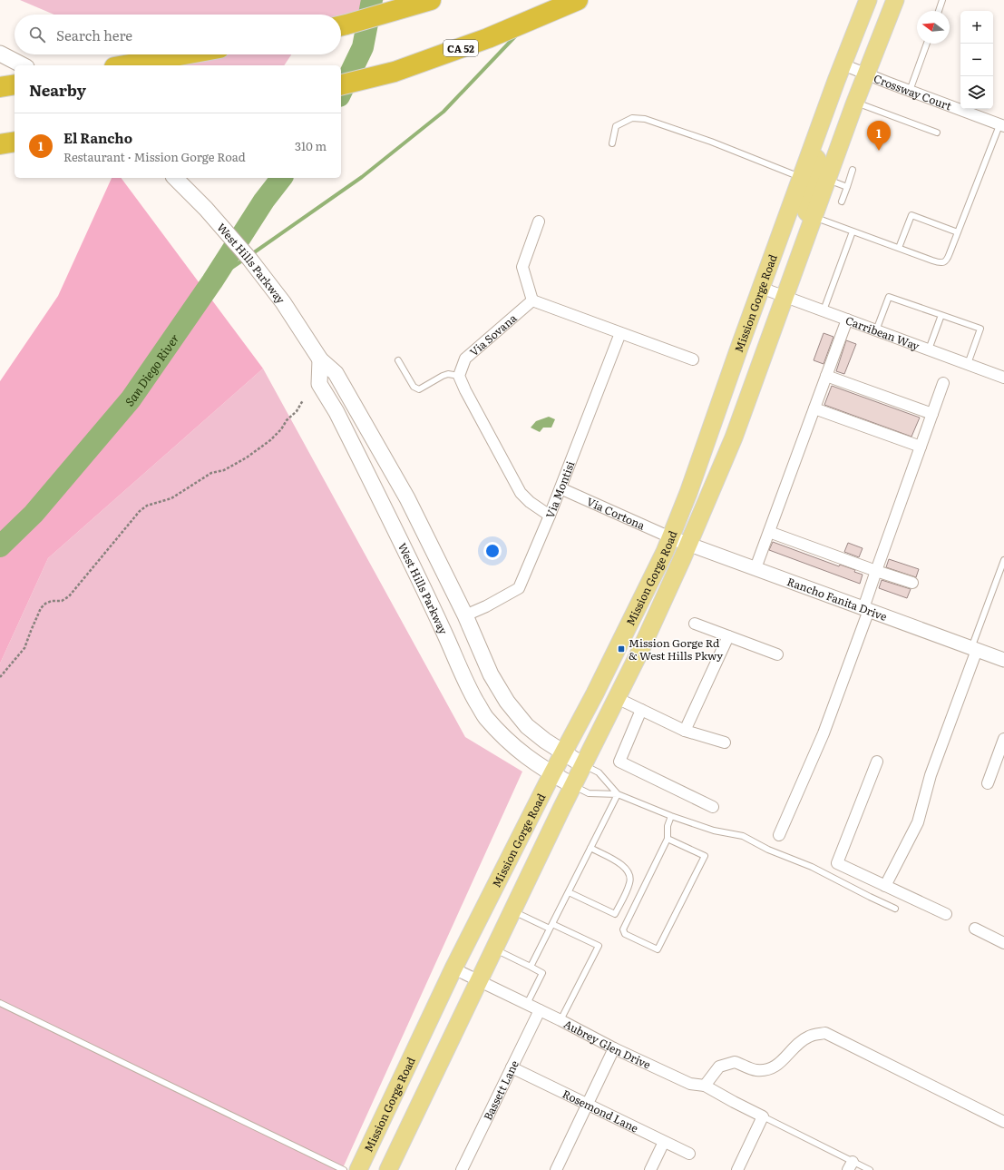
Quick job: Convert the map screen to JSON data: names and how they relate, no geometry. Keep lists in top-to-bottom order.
{
  "streets": {
    "highway": ["CA 52"],
    "main road": ["West Hills Parkway", "Mission Gorge Road"],
    "street": [
      "Crossway Court",
      "Carribean Way",
      "Via Sovana",
      "Via Montisi",
      "Via Cortona",
      "Rancho Fanita Drive",
      "Aubrey Glen Drive",
      "Bassett Lane",
      "Rosemond Lane"
    ]
  },
  "crossings": [
    ["Crossway Court", "Mission Gorge Road"],
    ["West Hills Parkway", "Mission Gorge Road"],
    ["West Hills Parkway", "Via Montisi"],
    ["Mission Gorge Road", "Carribean Way"],
    ["Mission Gorge Road", "Via Cortona"],
    ["Mission Gorge Road", "Rancho Fanita Drive"],
    ["Mission Gorge Road", "Aubrey Glen Drive"],
    ["Via Montisi", "Via Cortona"],
    ["Via Cortona", "Rancho Fanita Drive"],
    ["Aubrey Glen Drive", "Bassett Lane"],
    ["Bassett Lane", "Rosemond Lane"]
  ],
  "water": ["San Diego River"],
  "places": {
    "transit": ["Mission Gorge Rd & West Hills Pkwy"]
  },
  "north": "left",
  "page": {
    "map_buttons": ["+", "−"],
    "search": "Search here",
    "heading": "Nearby",
    "list": [
      {
        "mark": "1",
        "name": "El Rancho",
        "note": "Restaurant · Mission Gorge Road",
        "value": "310 m"
      }
    ],
    "pins": "1"
  }
}
